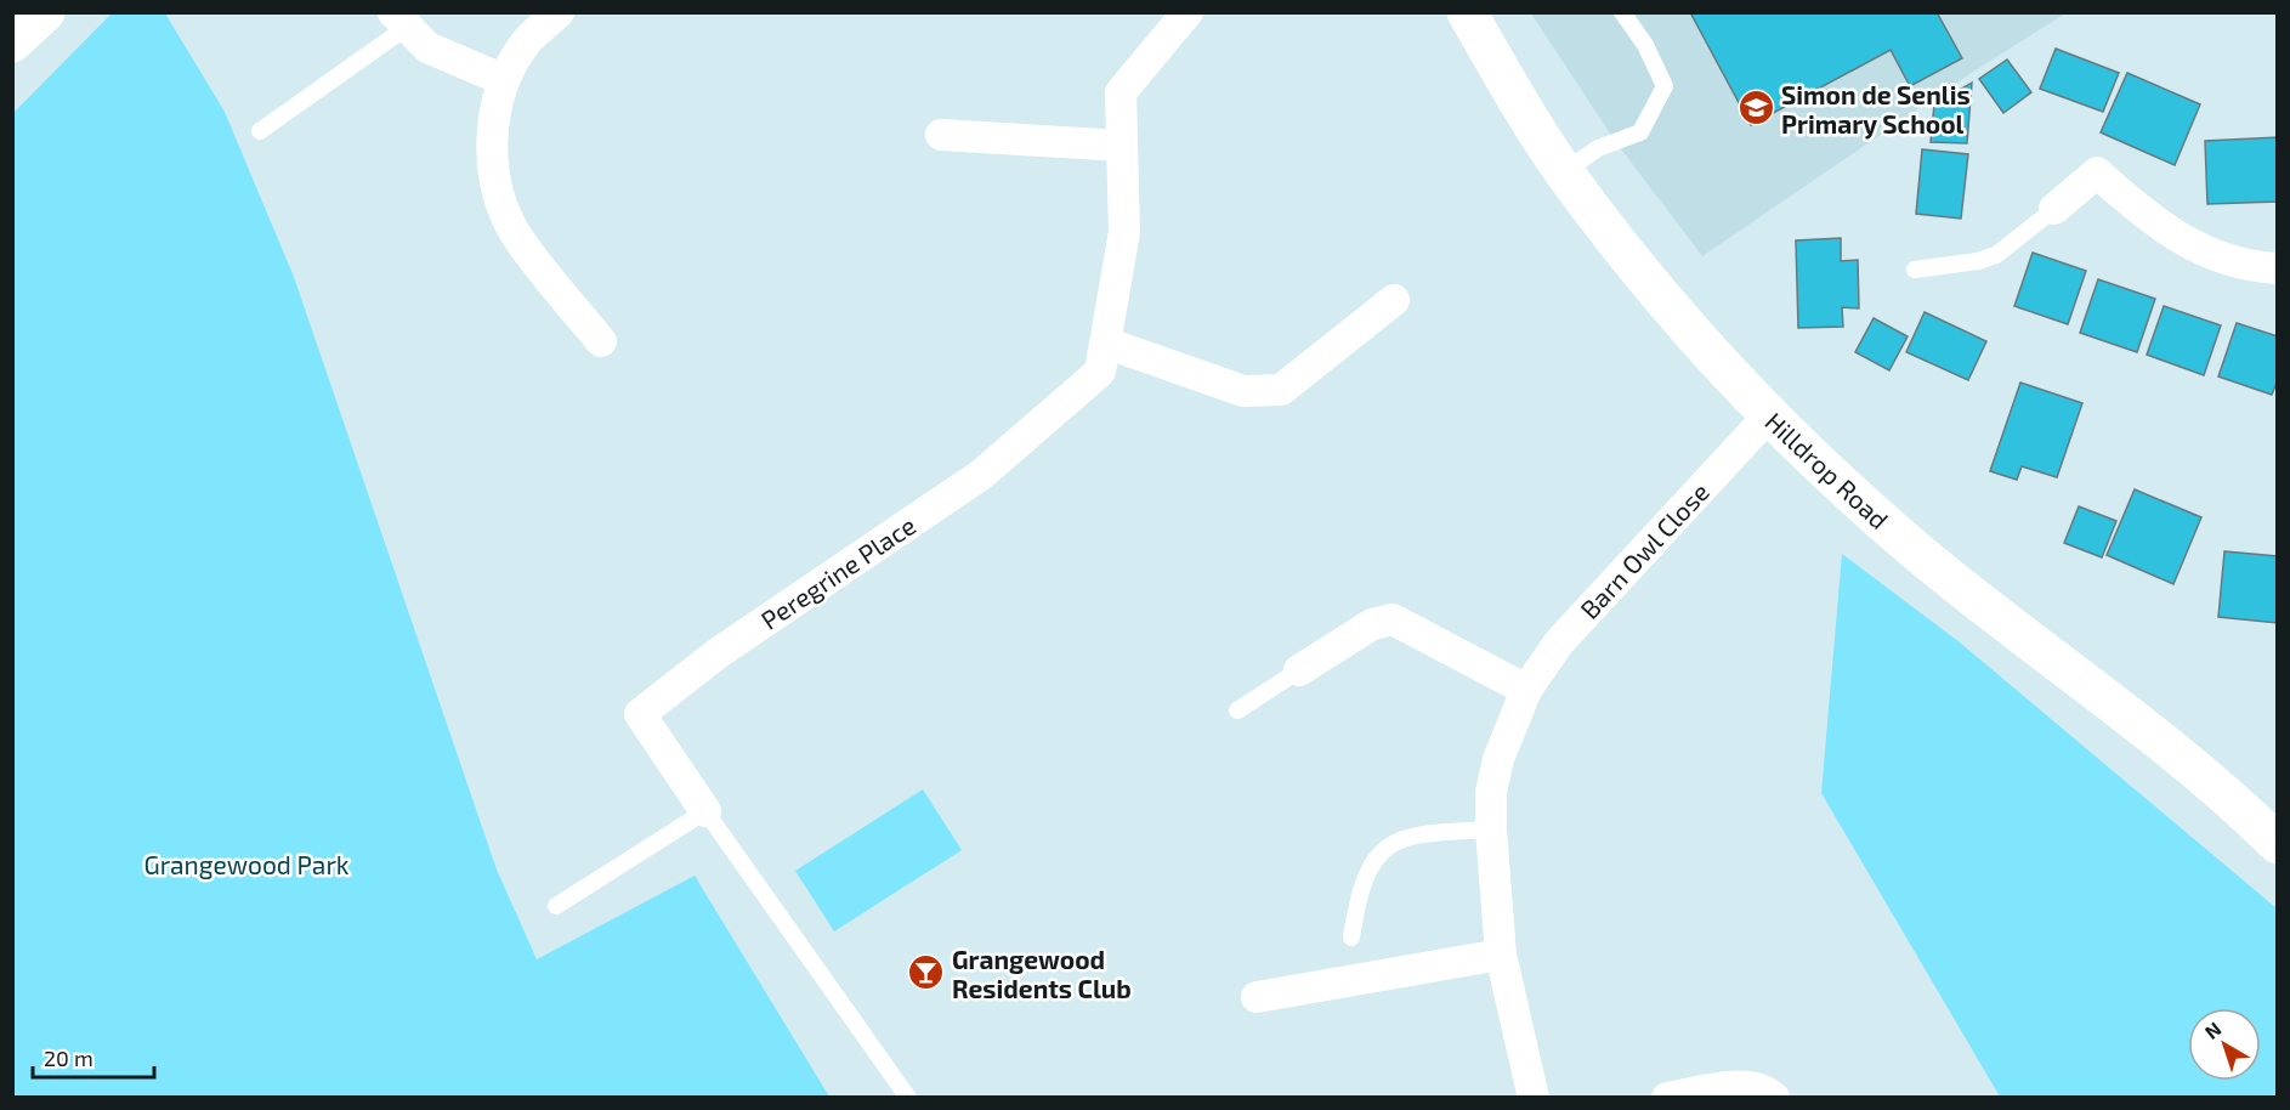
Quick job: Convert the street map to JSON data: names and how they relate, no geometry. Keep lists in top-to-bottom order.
{
  "streets": {
    "street": ["Hilldrop Road", "Barn Owl Close", "Peregrine Place"]
  },
  "crossings": [
    ["Hilldrop Road", "Barn Owl Close"]
  ],
  "parks": ["Grangewood Park"],
  "places": {
    "school or university": ["Simon de Senlis Primary School"],
    "bar": ["Grangewood Residents Club"]
  },
  "scale_bar": "20 m",
  "north": "top left"
}
